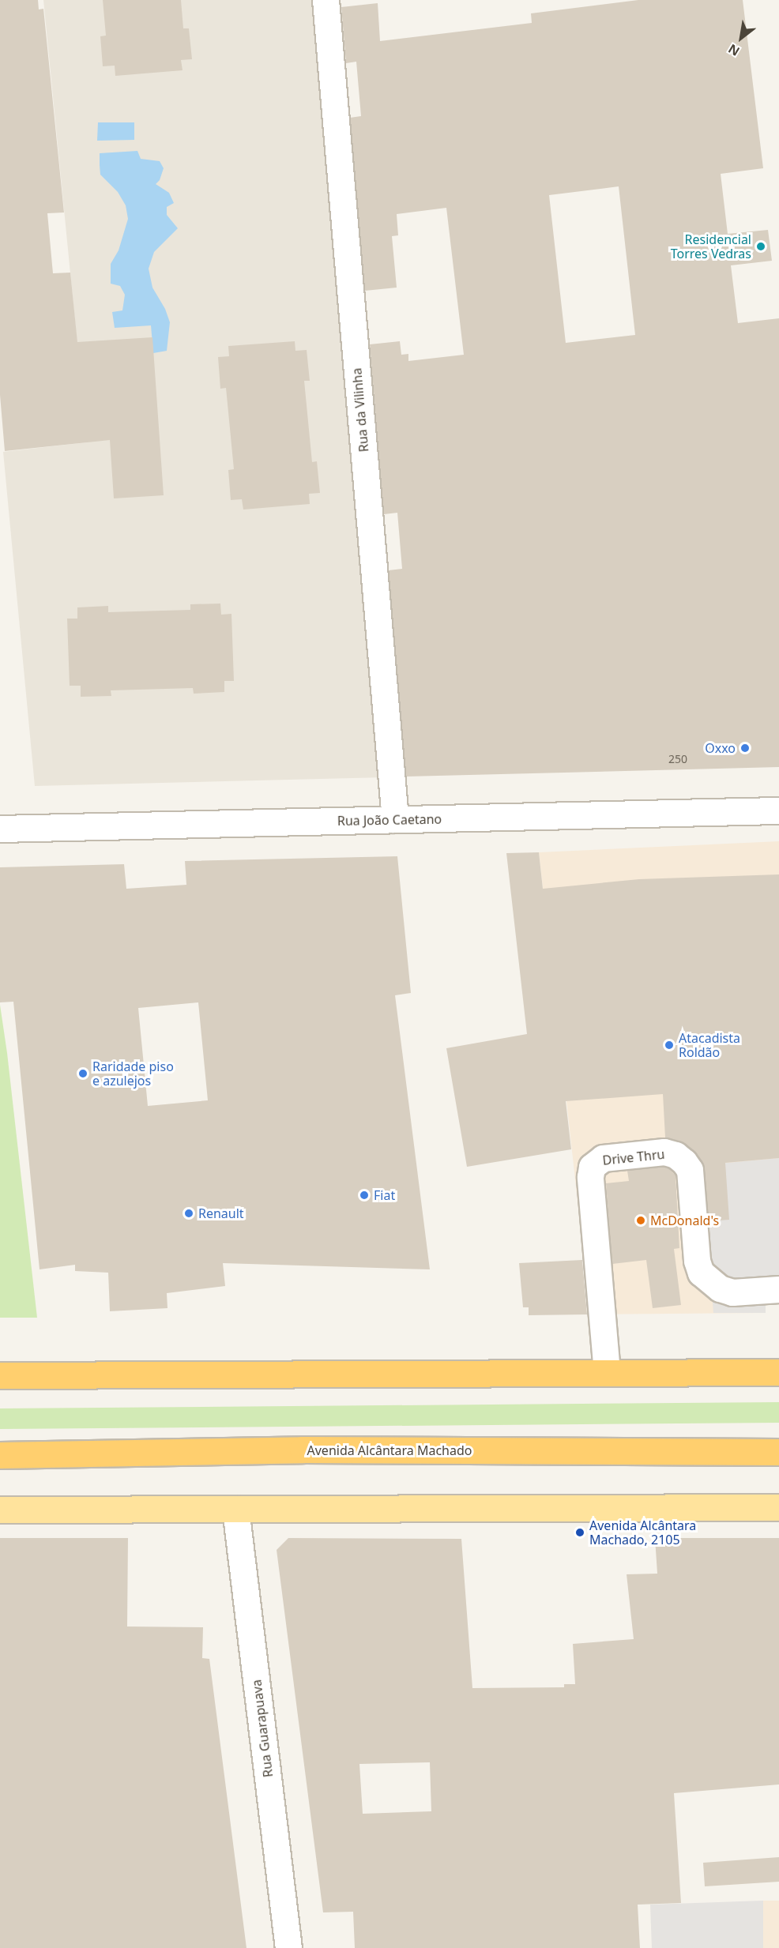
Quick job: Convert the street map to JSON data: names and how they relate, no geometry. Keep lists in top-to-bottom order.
{
  "streets": {
    "highway": ["Avenida Alcântara Machado"],
    "street": [
      "Rua da Vilinha",
      "Rua João Caetano",
      "Drive Thru",
      "Rua Guarapuava"
    ]
  },
  "crossings": [
    ["Rua da Vilinha", "Rua João Caetano"]
  ],
  "places": [
    "Residencial Torres Vedras",
    "Oxxo",
    "Atacadista Roldão",
    "Raridade piso e azulejos",
    "Fiat",
    "Renault",
    "McDonald's",
    "Avenida Alcântara Machado, 2105"
  ],
  "house_numbers": ["250"],
  "north": "bottom left"
}
